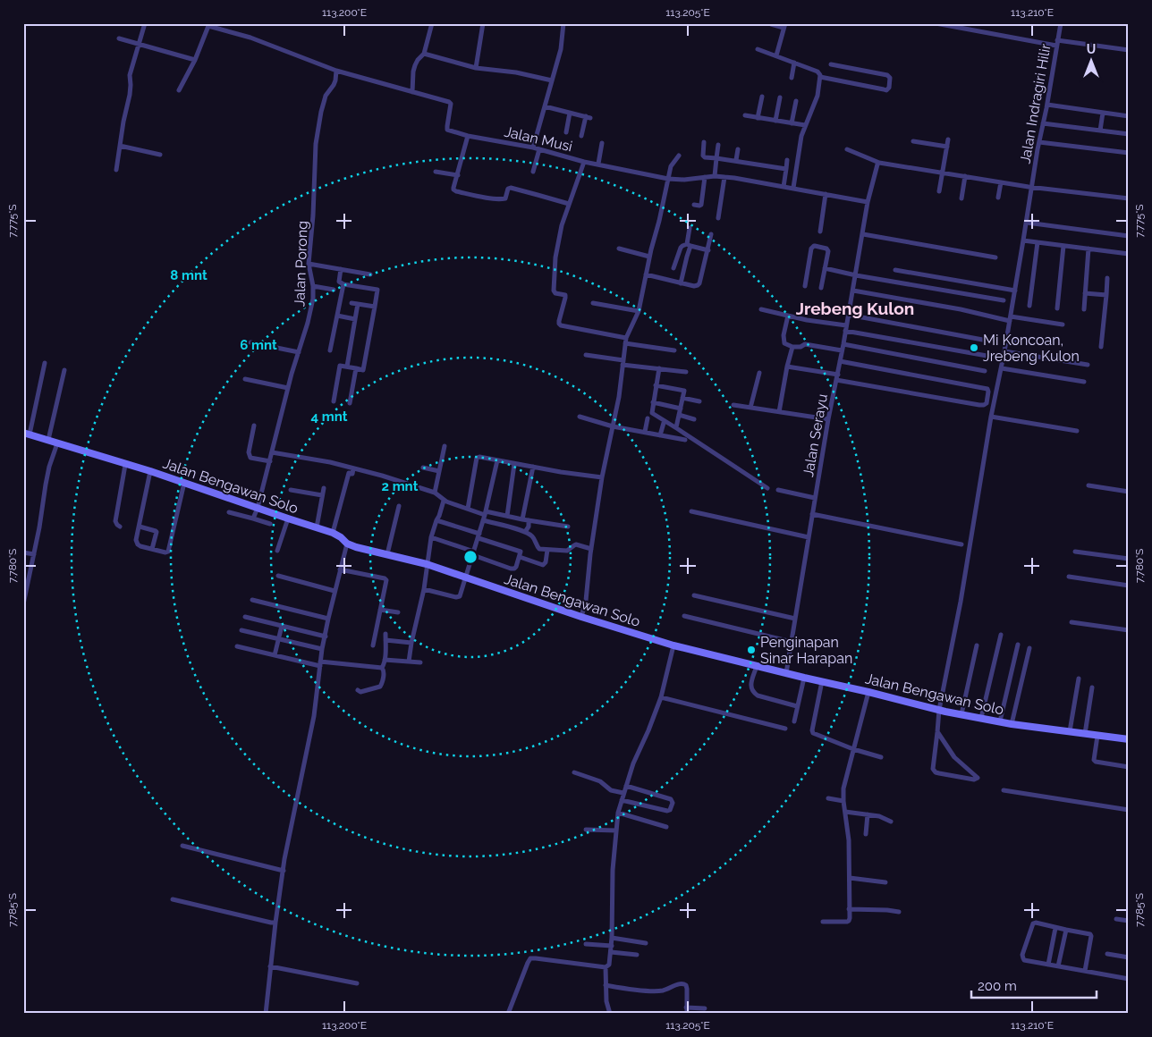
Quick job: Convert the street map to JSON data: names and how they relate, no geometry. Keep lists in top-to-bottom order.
{
  "streets": {
    "main road": ["Jalan Bengawan Solo"],
    "street": [
      "Jalan Indragiri Hilir",
      "Jalan Musi",
      "Jalan Porong",
      "Jalan Serayu"
    ]
  },
  "crossings": [
    ["Jalan Indragiri Hilir", "Jalan Bengawan Solo"],
    ["Jalan Musi", "Jalan Porong"],
    ["Jalan Musi", "Jalan Serayu"],
    ["Jalan Porong", "Jalan Bengawan Solo"],
    ["Jalan Serayu", "Jalan Bengawan Solo"]
  ],
  "districts": ["Jrebeng Kulon"],
  "places": ["Mi Koncoan, Jrebeng Kulon", "Penginapan Sinar Harapan"],
  "scale_bar": "200 m",
  "north": "top",
  "coordinates": [
    "113.200°E",
    "113.205°E",
    "113.210°E",
    "7.775°S",
    "7.780°S",
    "7.785°S"
  ],
  "rings": [
    "8 mnt",
    "6 mnt",
    "4 mnt",
    "2 mnt"
  ]
}
